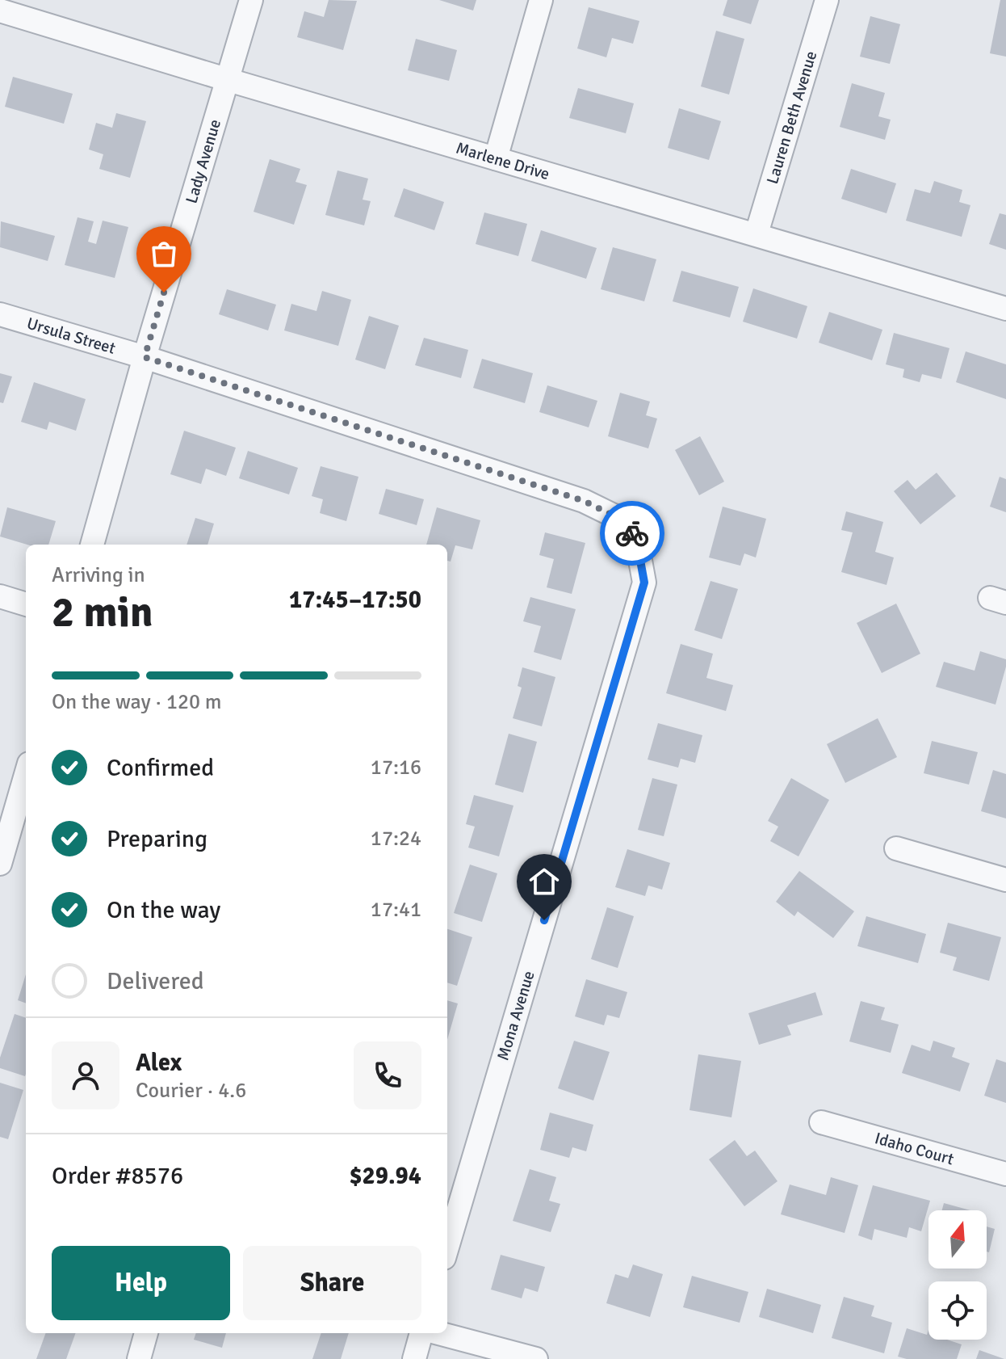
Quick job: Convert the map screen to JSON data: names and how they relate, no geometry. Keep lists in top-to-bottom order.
{
  "streets": {
    "street": [
      "Lauren Beth Avenue",
      "Marlene Drive",
      "Lady Avenue",
      "Ursula Street",
      "Mona Avenue",
      "Idaho Court"
    ]
  },
  "crossings": [
    ["Lauren Beth Avenue", "Marlene Drive"],
    ["Marlene Drive", "Lady Avenue"],
    ["Lady Avenue", "Ursula Street"],
    ["Ursula Street", "Mona Avenue"]
  ],
  "north": "top",
  "page": {
    "heading": ["2 min", "Arriving in", "17:45–17:50"],
    "panel": [
      "Alex",
      "Courier · 4.6",
      "Order #8576",
      "$29.94"
    ],
    "bar": "On the way · 120 m",
    "list": [
      ["Confirmed", "17:16"],
      ["Preparing", "17:24"],
      ["On the way", "17:41"],
      "Delivered"
    ],
    "buttons": ["Help", "Share"]
  }
}
